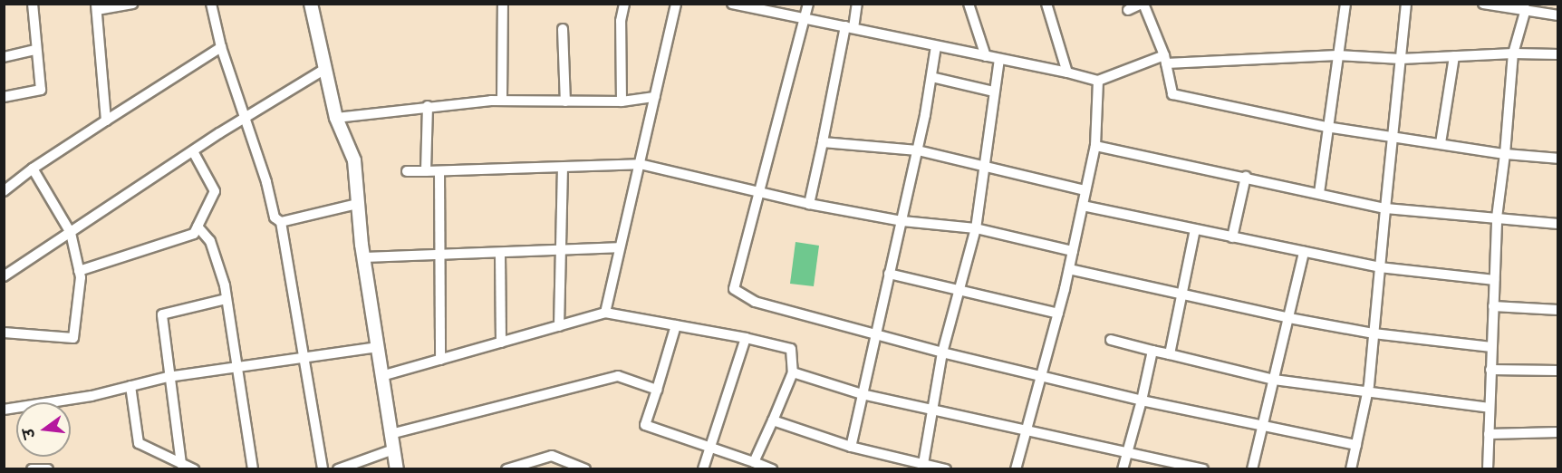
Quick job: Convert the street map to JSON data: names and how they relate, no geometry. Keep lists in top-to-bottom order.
{
  "north": "left"
}
